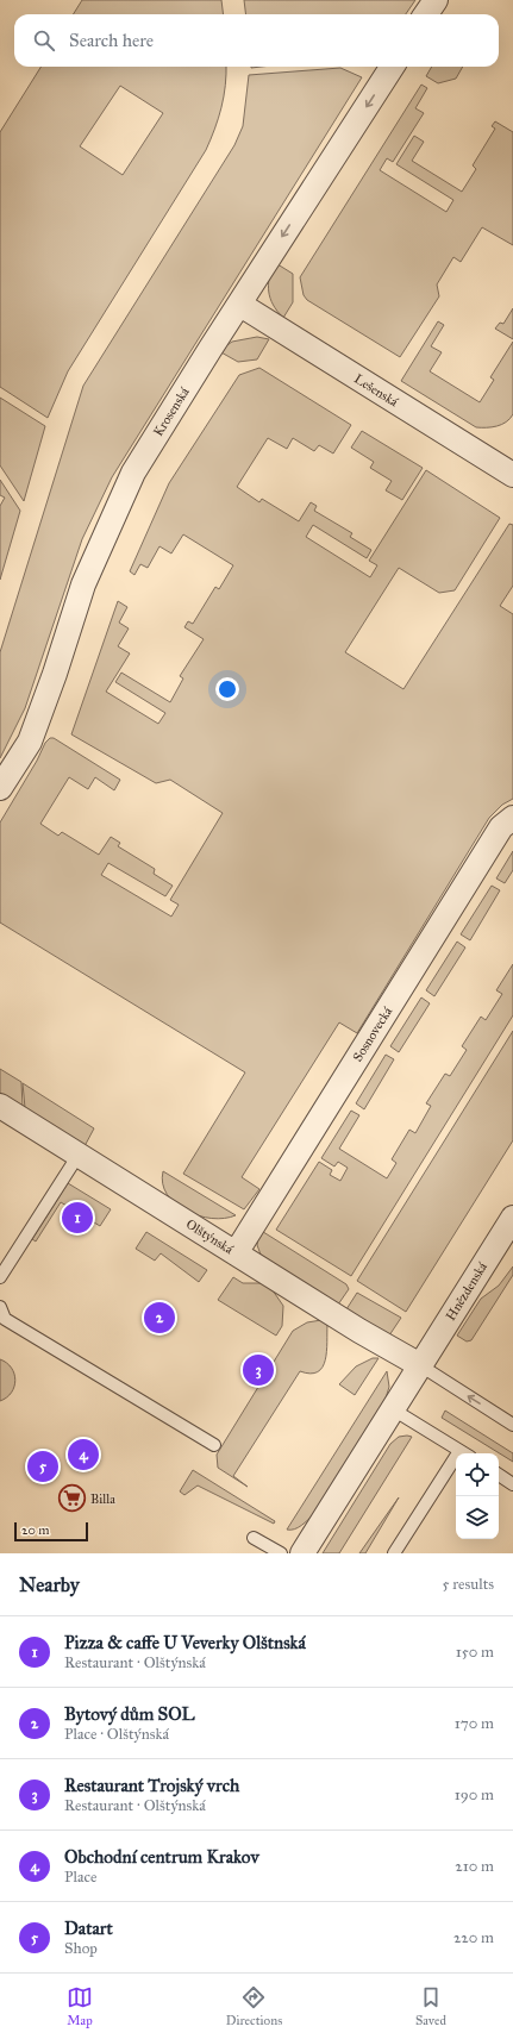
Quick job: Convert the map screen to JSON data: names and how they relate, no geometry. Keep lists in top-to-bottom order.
{
  "streets": {
    "street": [
      "Lešenská",
      "Krosenská",
      "Sosnovecká",
      "Olštýnská",
      "Hnězdenská"
    ]
  },
  "crossings": [
    ["Lešenská", "Krosenská"],
    ["Sosnovecká", "Olštýnská"],
    ["Olštýnská", "Hnězdenská"]
  ],
  "places": {
    "supermarket": ["Billa"]
  },
  "scale_bar": "20 m",
  "page": {
    "search": "Search here",
    "pins": [
      "1",
      "2",
      "3",
      "4",
      "5"
    ],
    "scale": "20 m",
    "heading": ["Nearby", "5 results"],
    "list": [
      {
        "mark": "1",
        "name": "Pizza & caffe U Veverky Olštnská",
        "note": "Restaurant · Olštýnská",
        "value": "150 m"
      },
      {
        "mark": "2",
        "name": "Bytový dům SOL",
        "note": "Place · Olštýnská",
        "value": "170 m"
      },
      {
        "mark": "3",
        "name": "Restaurant Trojský vrch",
        "note": "Restaurant · Olštýnská",
        "value": "190 m"
      },
      {
        "mark": "4",
        "name": "Obchodní centrum Krakov",
        "note": "Place",
        "value": "210 m"
      },
      {
        "mark": "5",
        "name": "Datart",
        "note": "Shop",
        "value": "220 m"
      }
    ],
    "nav": ["Map", "Directions", "Saved"]
  }
}
